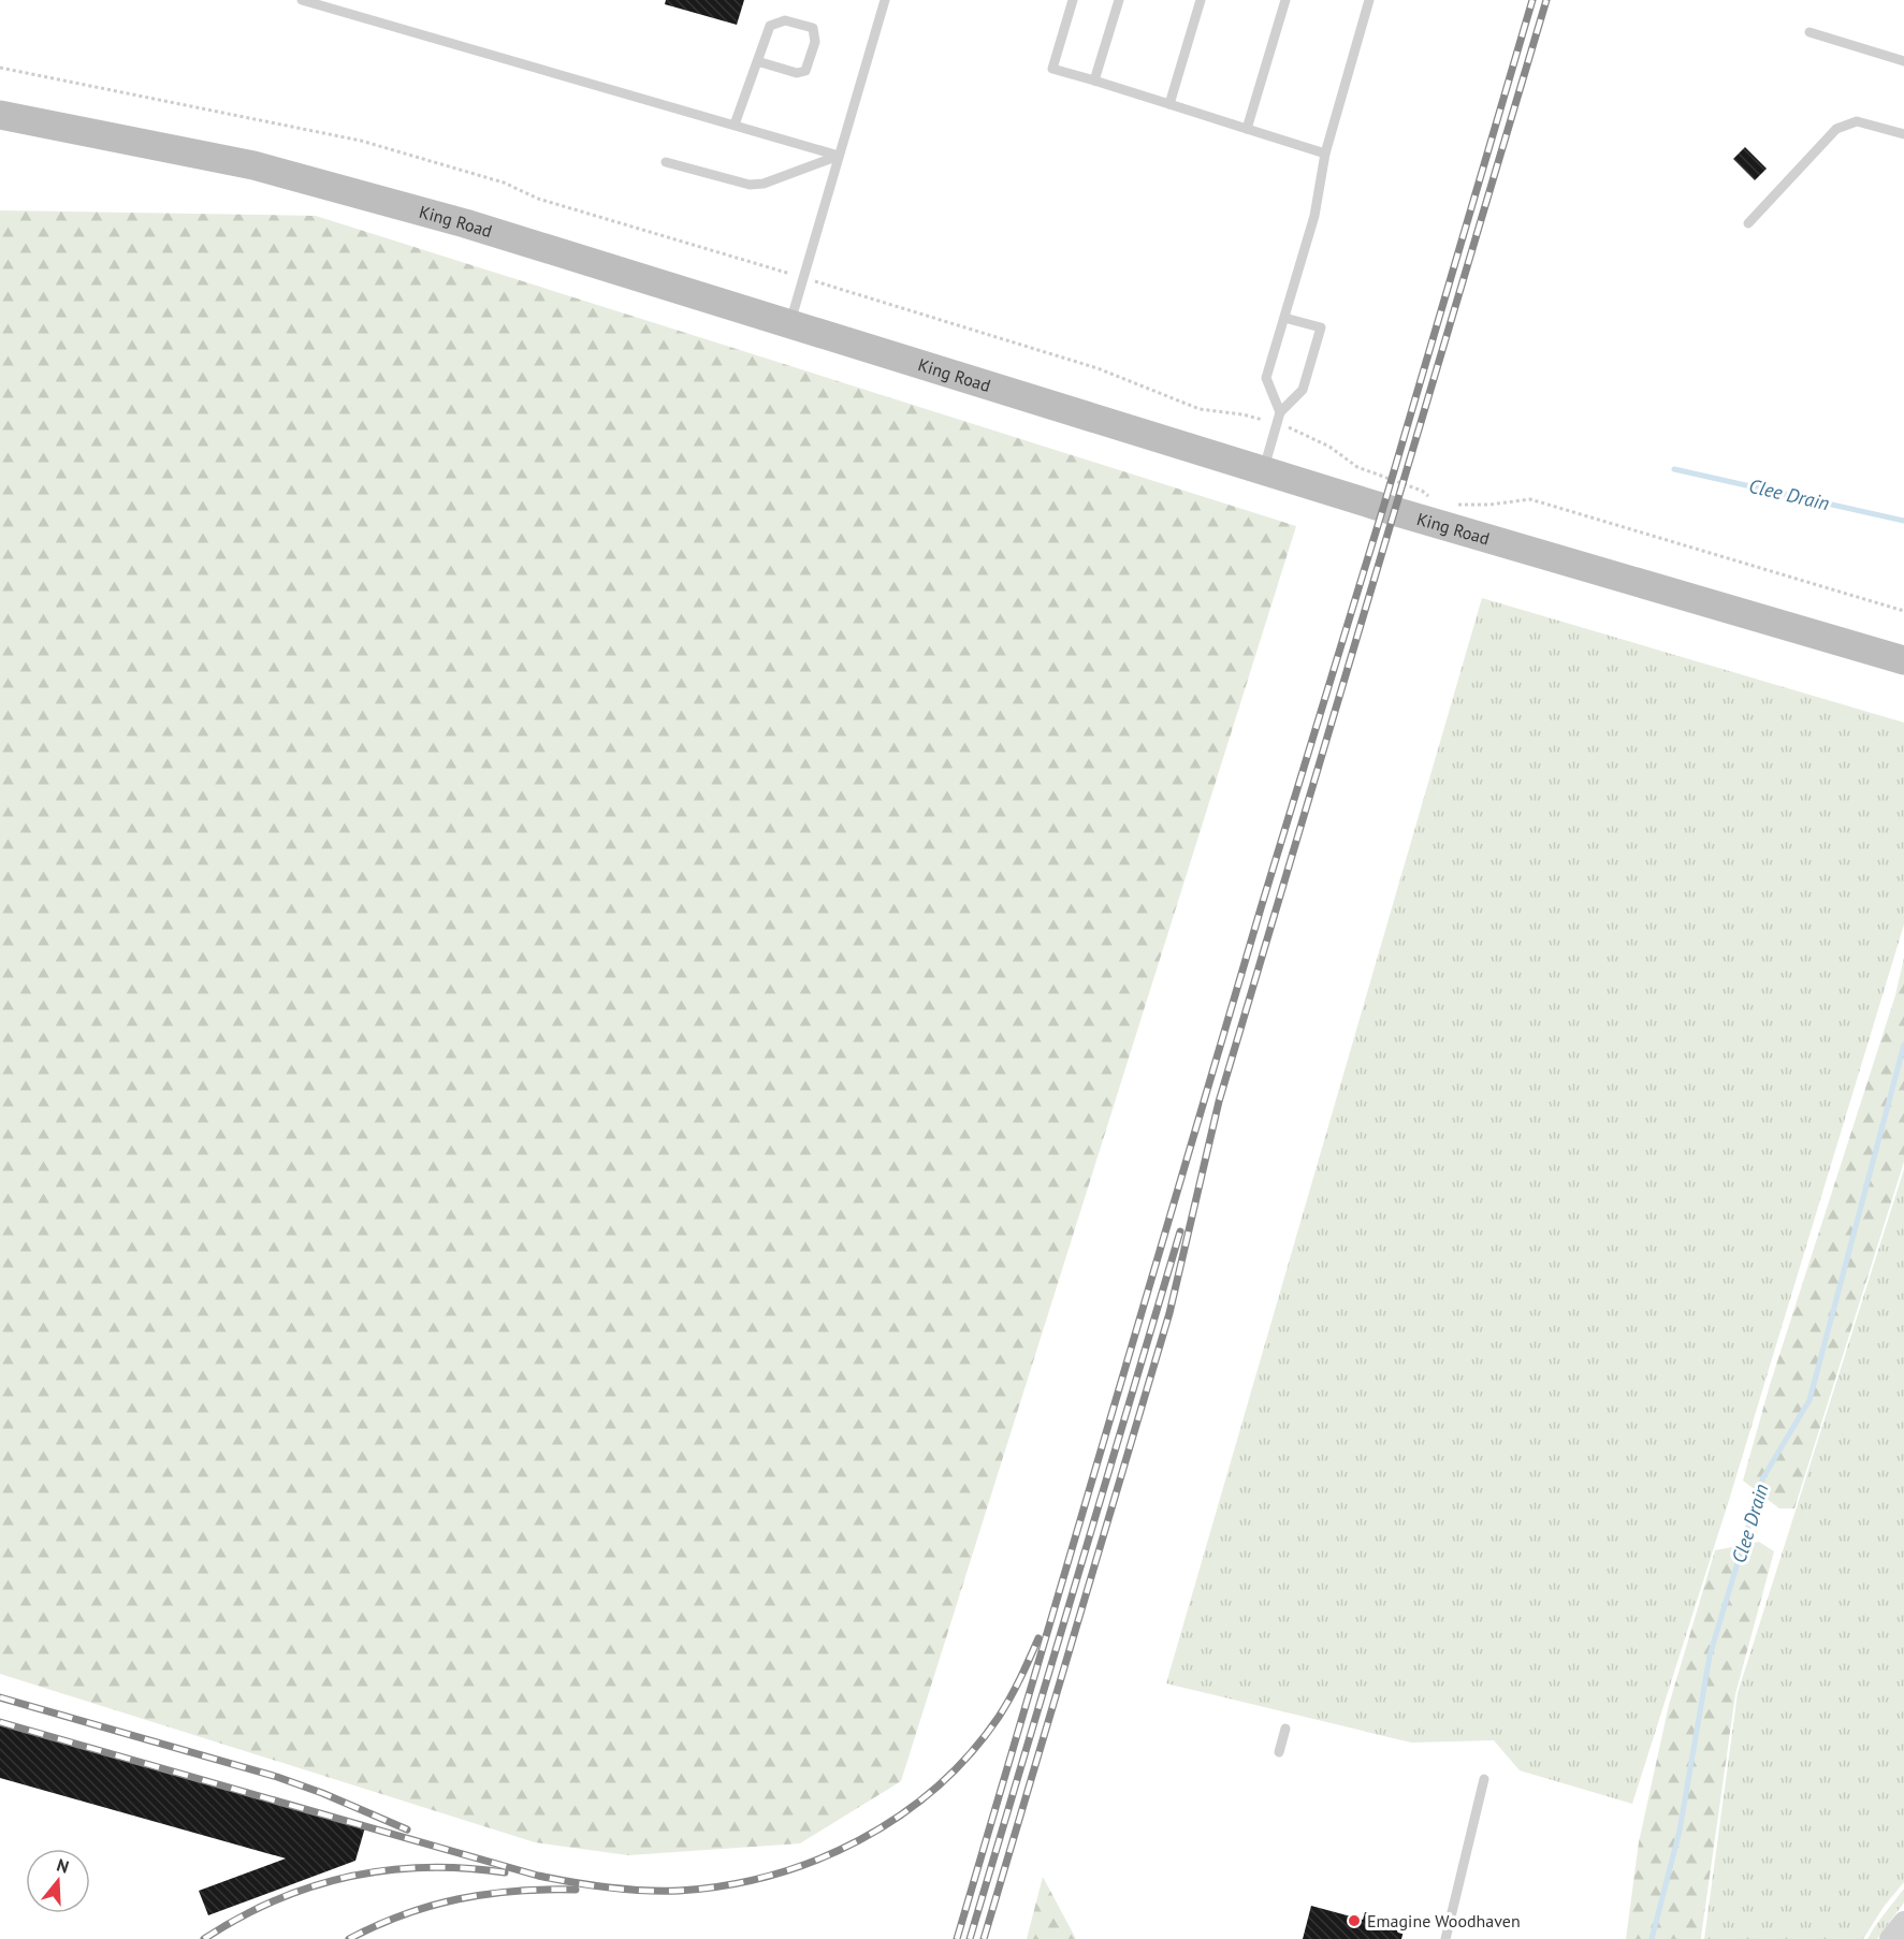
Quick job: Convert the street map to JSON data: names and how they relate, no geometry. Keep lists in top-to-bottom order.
{
  "streets": {
    "main road": ["King Road"]
  },
  "water": ["Clee Drain"],
  "places": ["Emagine Woodhaven"],
  "north": "top"
}
